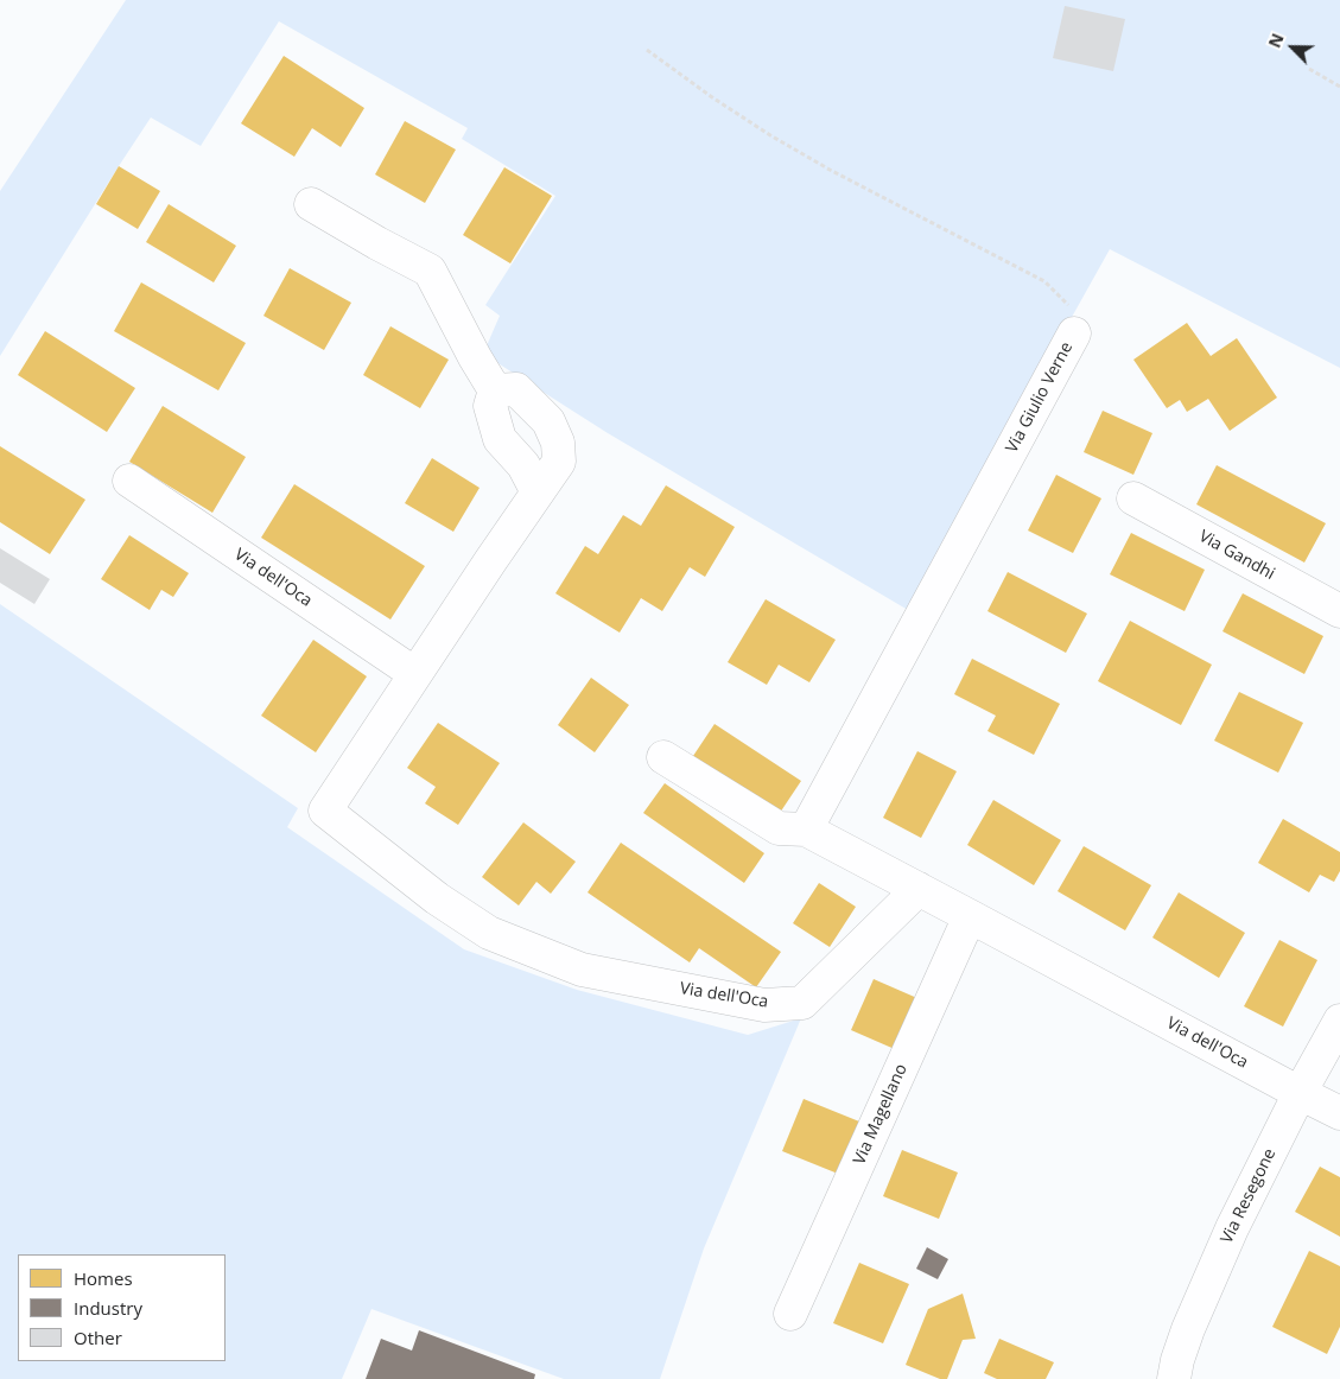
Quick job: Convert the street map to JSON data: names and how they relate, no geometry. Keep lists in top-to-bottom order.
{
  "streets": {
    "street": [
      "Via Giulio Verne",
      "Via Gandhi",
      "Via dell'Oca",
      "Via Magellano",
      "Via Resegone"
    ]
  },
  "crossings": [
    ["Via dell'Oca", "Via Magellano"],
    ["Via dell'Oca", "Via Resegone"]
  ],
  "legend": ["Homes", "Industry", "Other"],
  "north": "top left"
}
